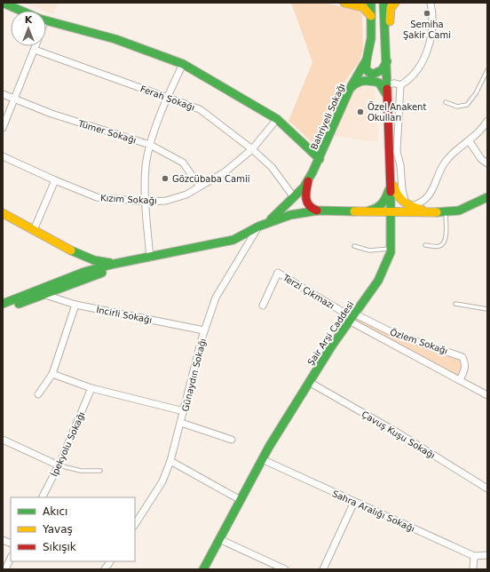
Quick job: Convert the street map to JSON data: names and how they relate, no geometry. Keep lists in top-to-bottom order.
{
  "streets": {
    "main road": ["Bahriyeli Sokağı", "Şair Arşi Caddesi"],
    "street": [
      "Ferah Sokağı",
      "Tümer Sokağı",
      "Kızım Sokağı",
      "Terzi Çıkmazı",
      "İncirli Sokağı",
      "Özlem Sokağı",
      "Günaydın Sokağı",
      "Çavuş Kuşu Sokağı",
      "İpekyolu Sokağı",
      "Sahra Aralığı Sokağı"
    ]
  },
  "crossings": [
    ["Ferah Sokağı", "Bahriyeli Sokağı"],
    ["Ferah Sokağı", "Kızım Sokağı"],
    ["Tümer Sokağı", "Kızım Sokağı"],
    ["Terzi Çıkmazı", "Şair Arşi Caddesi"],
    ["Terzi Çıkmazı", "Özlem Sokağı"],
    ["İncirli Sokağı", "Günaydın Sokağı"],
    ["Şair Arşi Caddesi", "Özlem Sokağı"],
    ["Şair Arşi Caddesi", "Çavuş Kuşu Sokağı"],
    ["Şair Arşi Caddesi", "Sahra Aralığı Sokağı"]
  ],
  "places": ["Semiha Şakir Cami", "Özel Anakent Okulları", "Gözcübaba Camii"],
  "legend": ["Akıcı", "Yavaş", "Sıkışık"],
  "north": "top"
}
